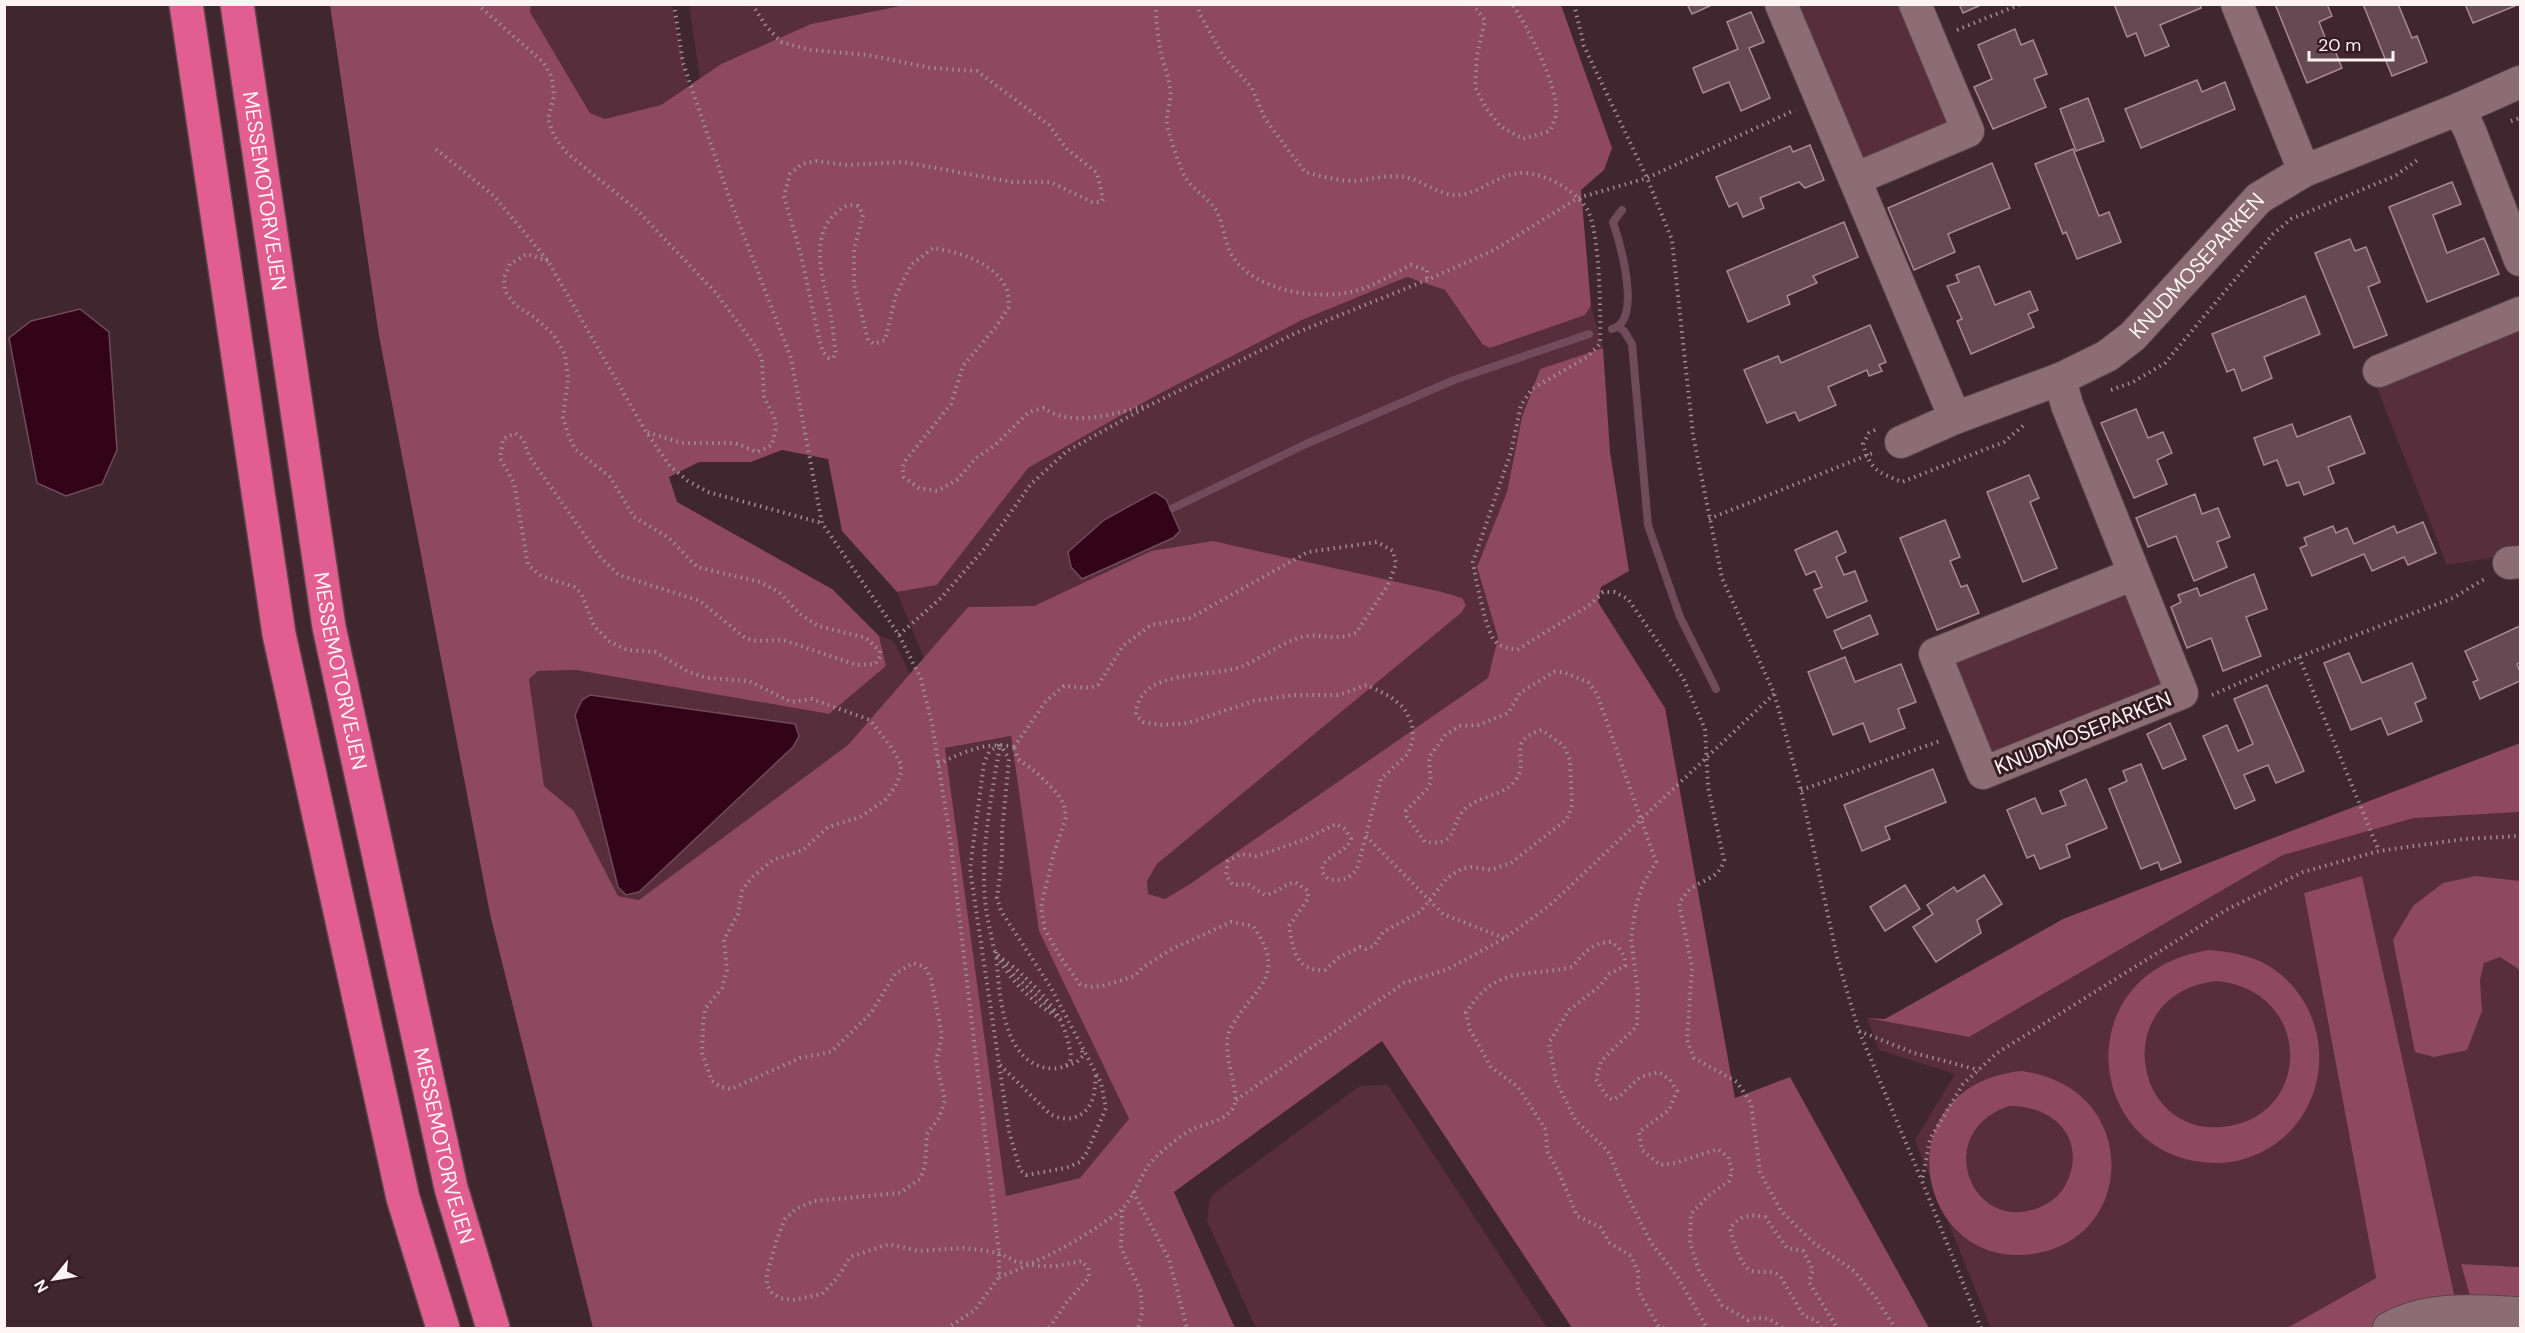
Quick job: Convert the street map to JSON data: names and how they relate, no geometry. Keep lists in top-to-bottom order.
{
  "streets": {
    "highway": ["MESSEMOTORVEJEN"],
    "street": ["KNUDMOSEPARKEN"]
  },
  "scale_bar": "20 m",
  "north": "bottom left"
}
